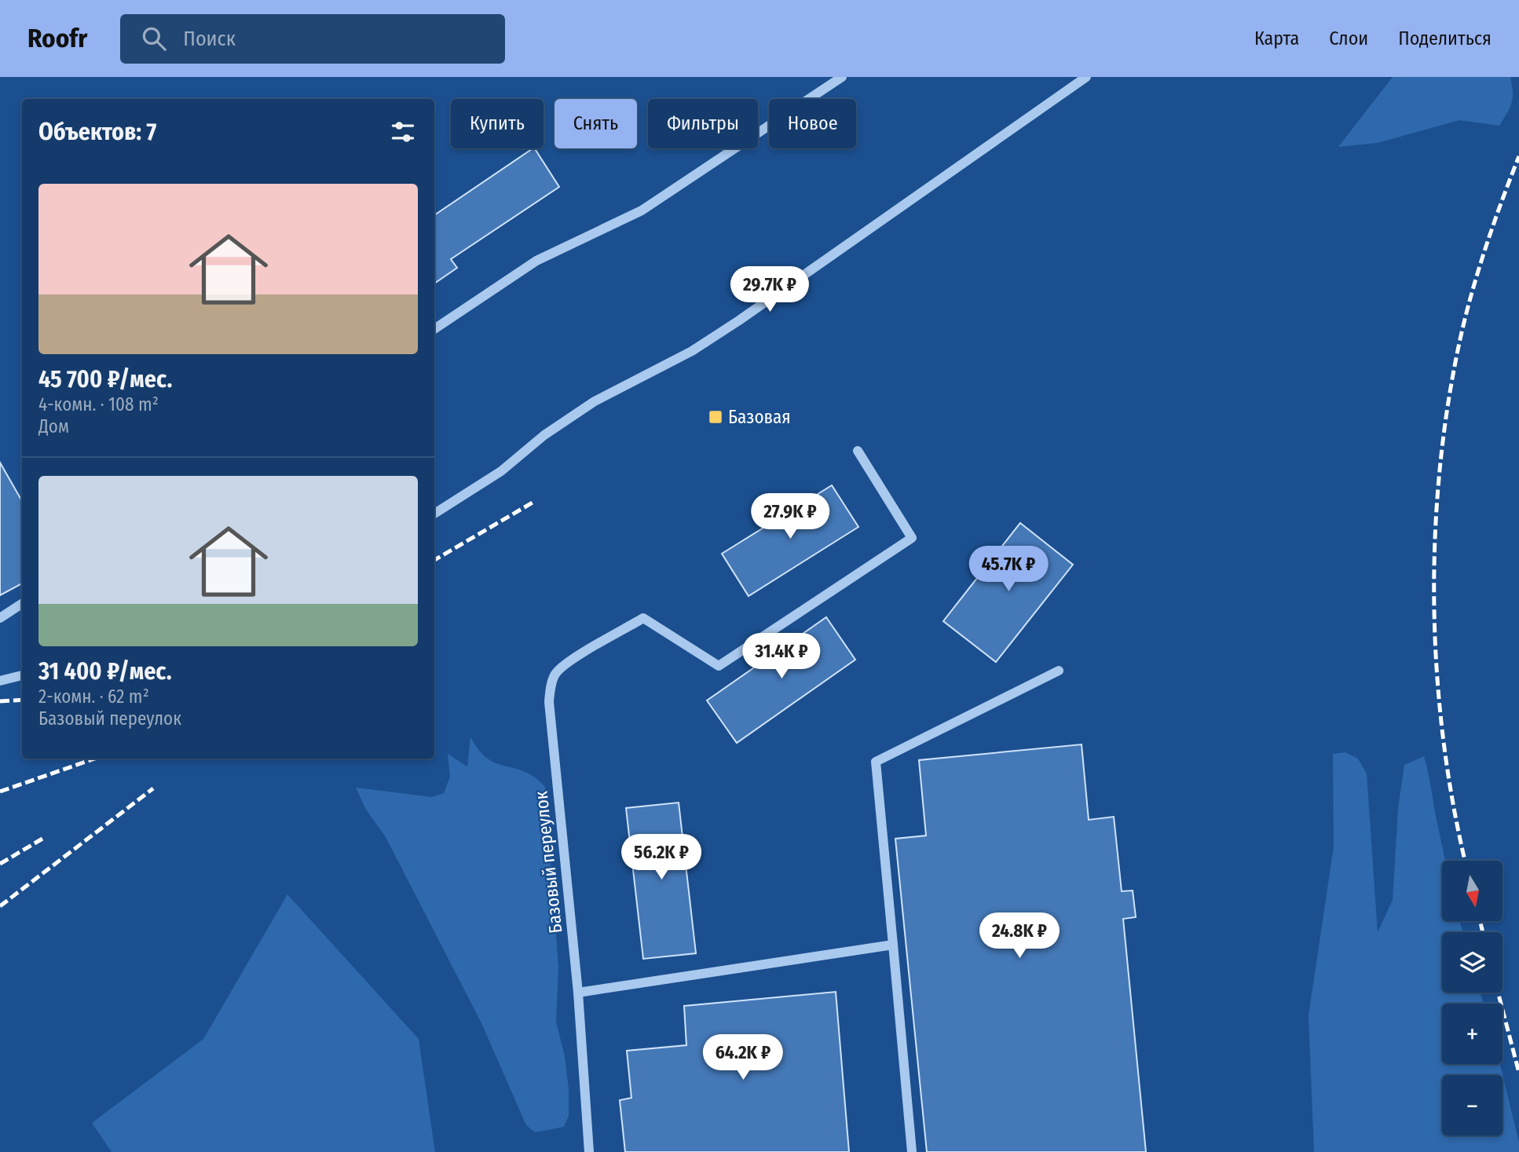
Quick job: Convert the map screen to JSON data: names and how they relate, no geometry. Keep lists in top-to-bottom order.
{
  "streets": {
    "street": ["Базовый переулок"]
  },
  "places": {
    "transit": ["Базовая"]
  },
  "north": "bottom",
  "page": {
    "header": "Roofr",
    "search": "Поиск",
    "nav": ["Карта", "Слои", "Поделиться"],
    "chip": [
      "Купить",
      "Снять",
      "Фильтры",
      "Новое"
    ],
    "heading": "Объектов: 7",
    "list": [
      {
        "name": "45 700 ₽/мес.",
        "note": "4-комн. · 108 m² · Дом"
      },
      {
        "name": "31 400 ₽/мес.",
        "note": "2-комн. · 62 m² · Базовый переулок"
      }
    ],
    "price": [
      "29.7K ₽",
      "27.9K ₽",
      "45.7K ₽",
      "31.4K ₽",
      "56.2K ₽",
      "24.8K ₽",
      "64.2K ₽"
    ],
    "map_buttons": ["+", "−"]
  }
}
